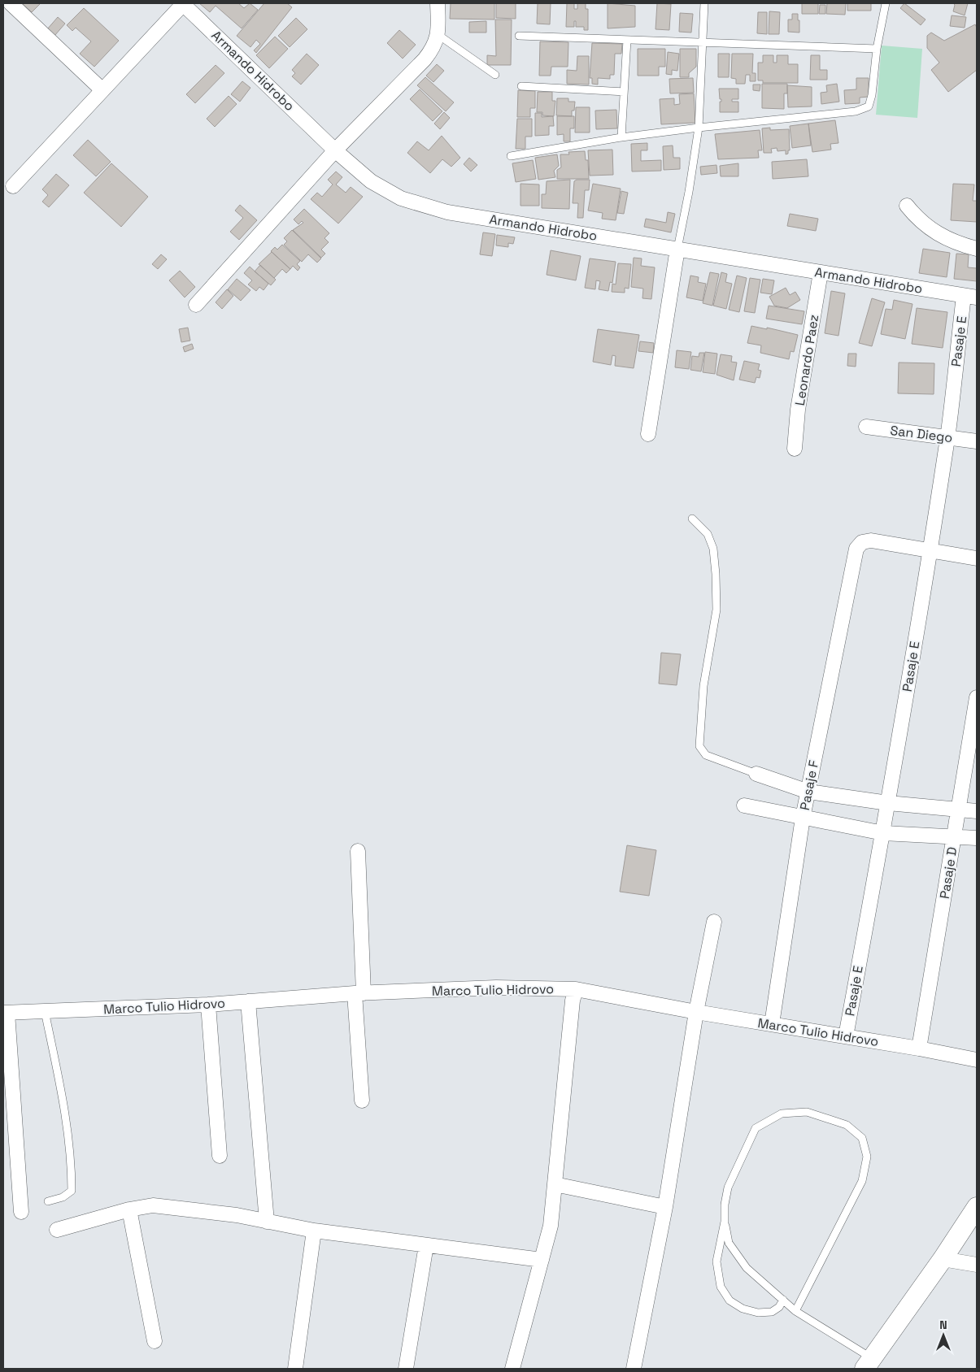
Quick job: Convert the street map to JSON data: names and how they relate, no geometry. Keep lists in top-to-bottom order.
{
  "streets": {
    "street": [
      "Armando Hidrobo",
      "Pasaje E",
      "Leonardo Paez",
      "San Diego",
      "Pasaje F",
      "Pasaje D",
      "Marco Tulio Hidrovo"
    ]
  },
  "crossings": [
    ["Armando Hidrobo", "Pasaje E"],
    ["Armando Hidrobo", "Leonardo Paez"],
    ["Pasaje E", "San Diego"],
    ["Pasaje E", "Pasaje F"],
    ["Pasaje E", "Marco Tulio Hidrovo"],
    ["Pasaje F", "Marco Tulio Hidrovo"],
    ["Pasaje D", "Marco Tulio Hidrovo"]
  ],
  "north": "top"
}
